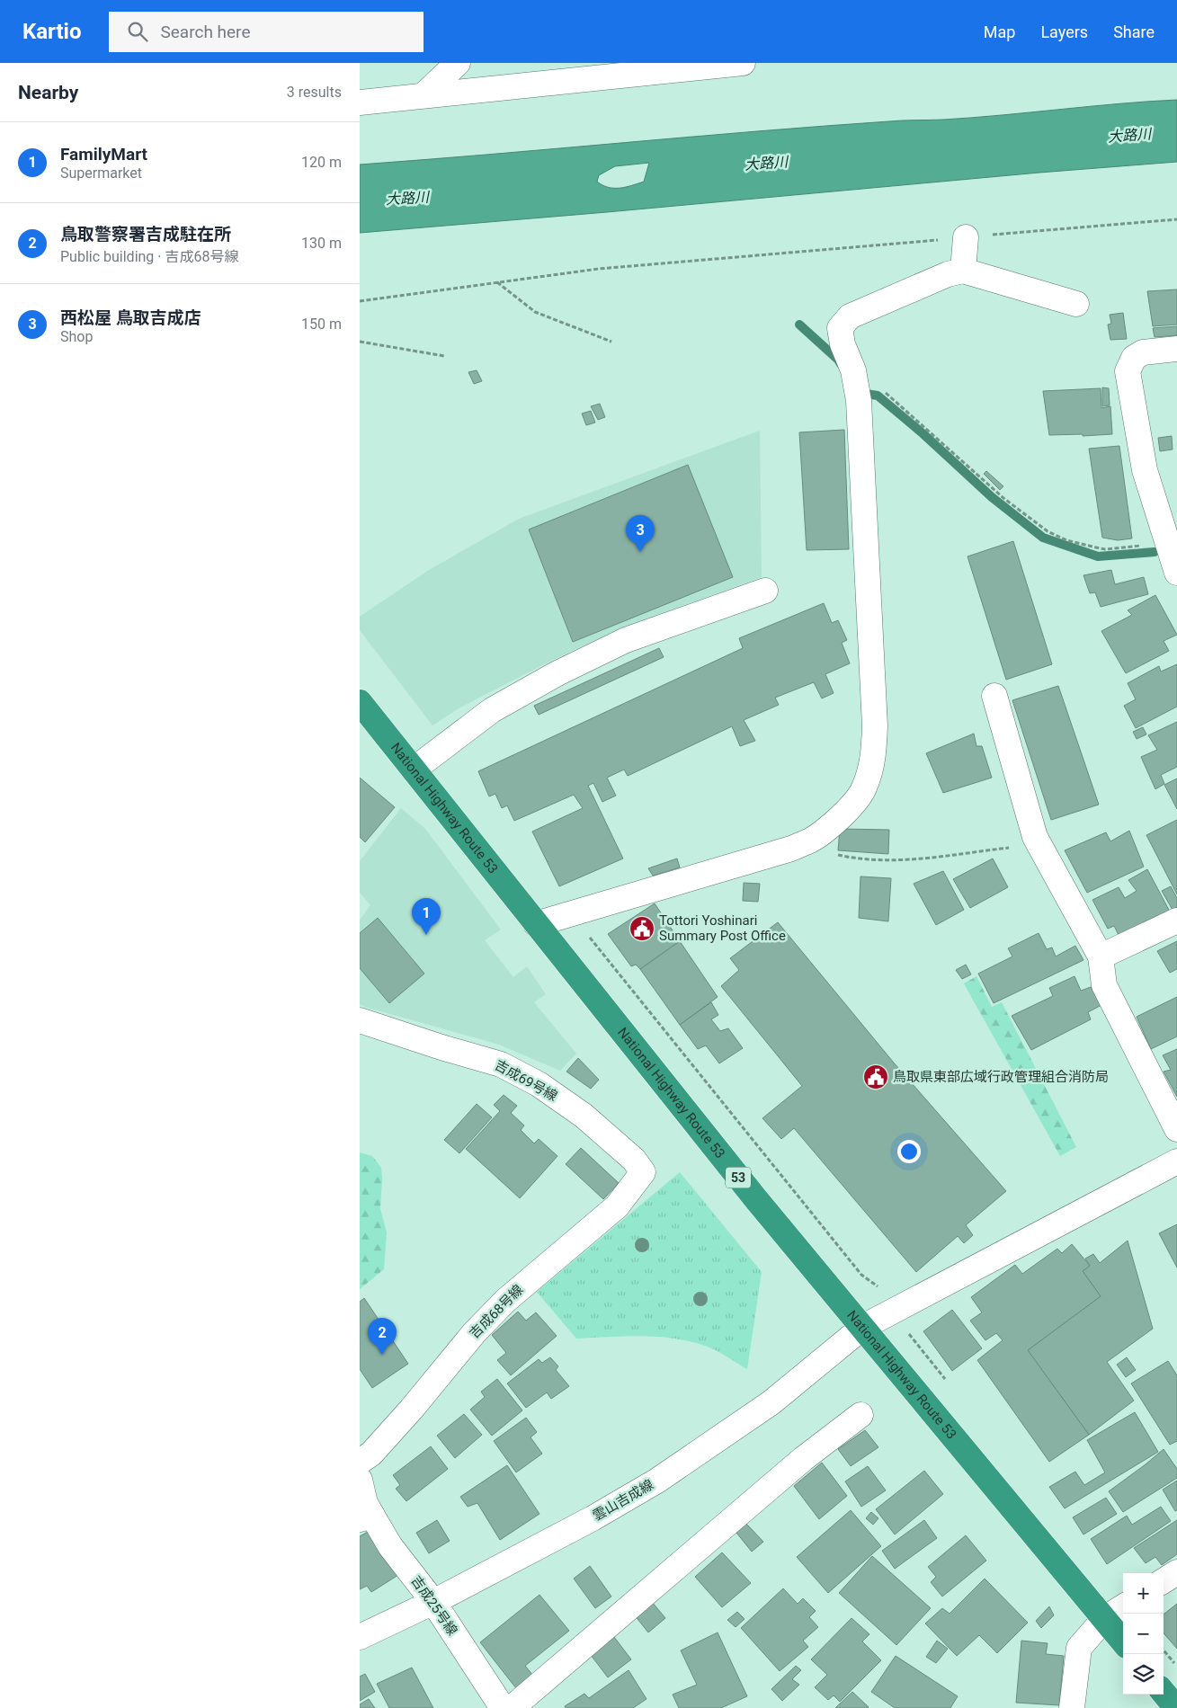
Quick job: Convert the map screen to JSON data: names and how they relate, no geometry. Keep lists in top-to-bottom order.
{
  "streets": {
    "highway": ["National Highway Route 53", "53"],
    "street": [
      "吉成69号線",
      "吉成68号線",
      "雲山吉成線",
      "吉成25号線"
    ]
  },
  "crossings": [
    ["National Highway Route 53", "雲山吉成線"],
    ["吉成69号線", "吉成68号線"],
    ["雲山吉成線", "吉成25号線"]
  ],
  "water": ["大路川"],
  "places": {
    "public building": ["Tottori Yoshinari Summary Post Office", "鳥取県東部広域行政管理組合消防局"]
  },
  "page": {
    "header": "Kartio",
    "search": "Search here",
    "nav": ["Map", "Layers", "Share"],
    "heading": ["Nearby", "3 results"],
    "list": [
      {
        "mark": "1",
        "name": "FamilyMart",
        "note": "Supermarket",
        "value": "120 m"
      },
      {
        "mark": "2",
        "name": "鳥取警察署吉成駐在所",
        "note": "Public building · 吉成68号線",
        "value": "130 m"
      },
      {
        "mark": "3",
        "name": "西松屋 鳥取吉成店",
        "note": "Shop",
        "value": "150 m"
      }
    ],
    "pins": ["3", "1", "2"],
    "map_buttons": ["+", "−"]
  }
}
